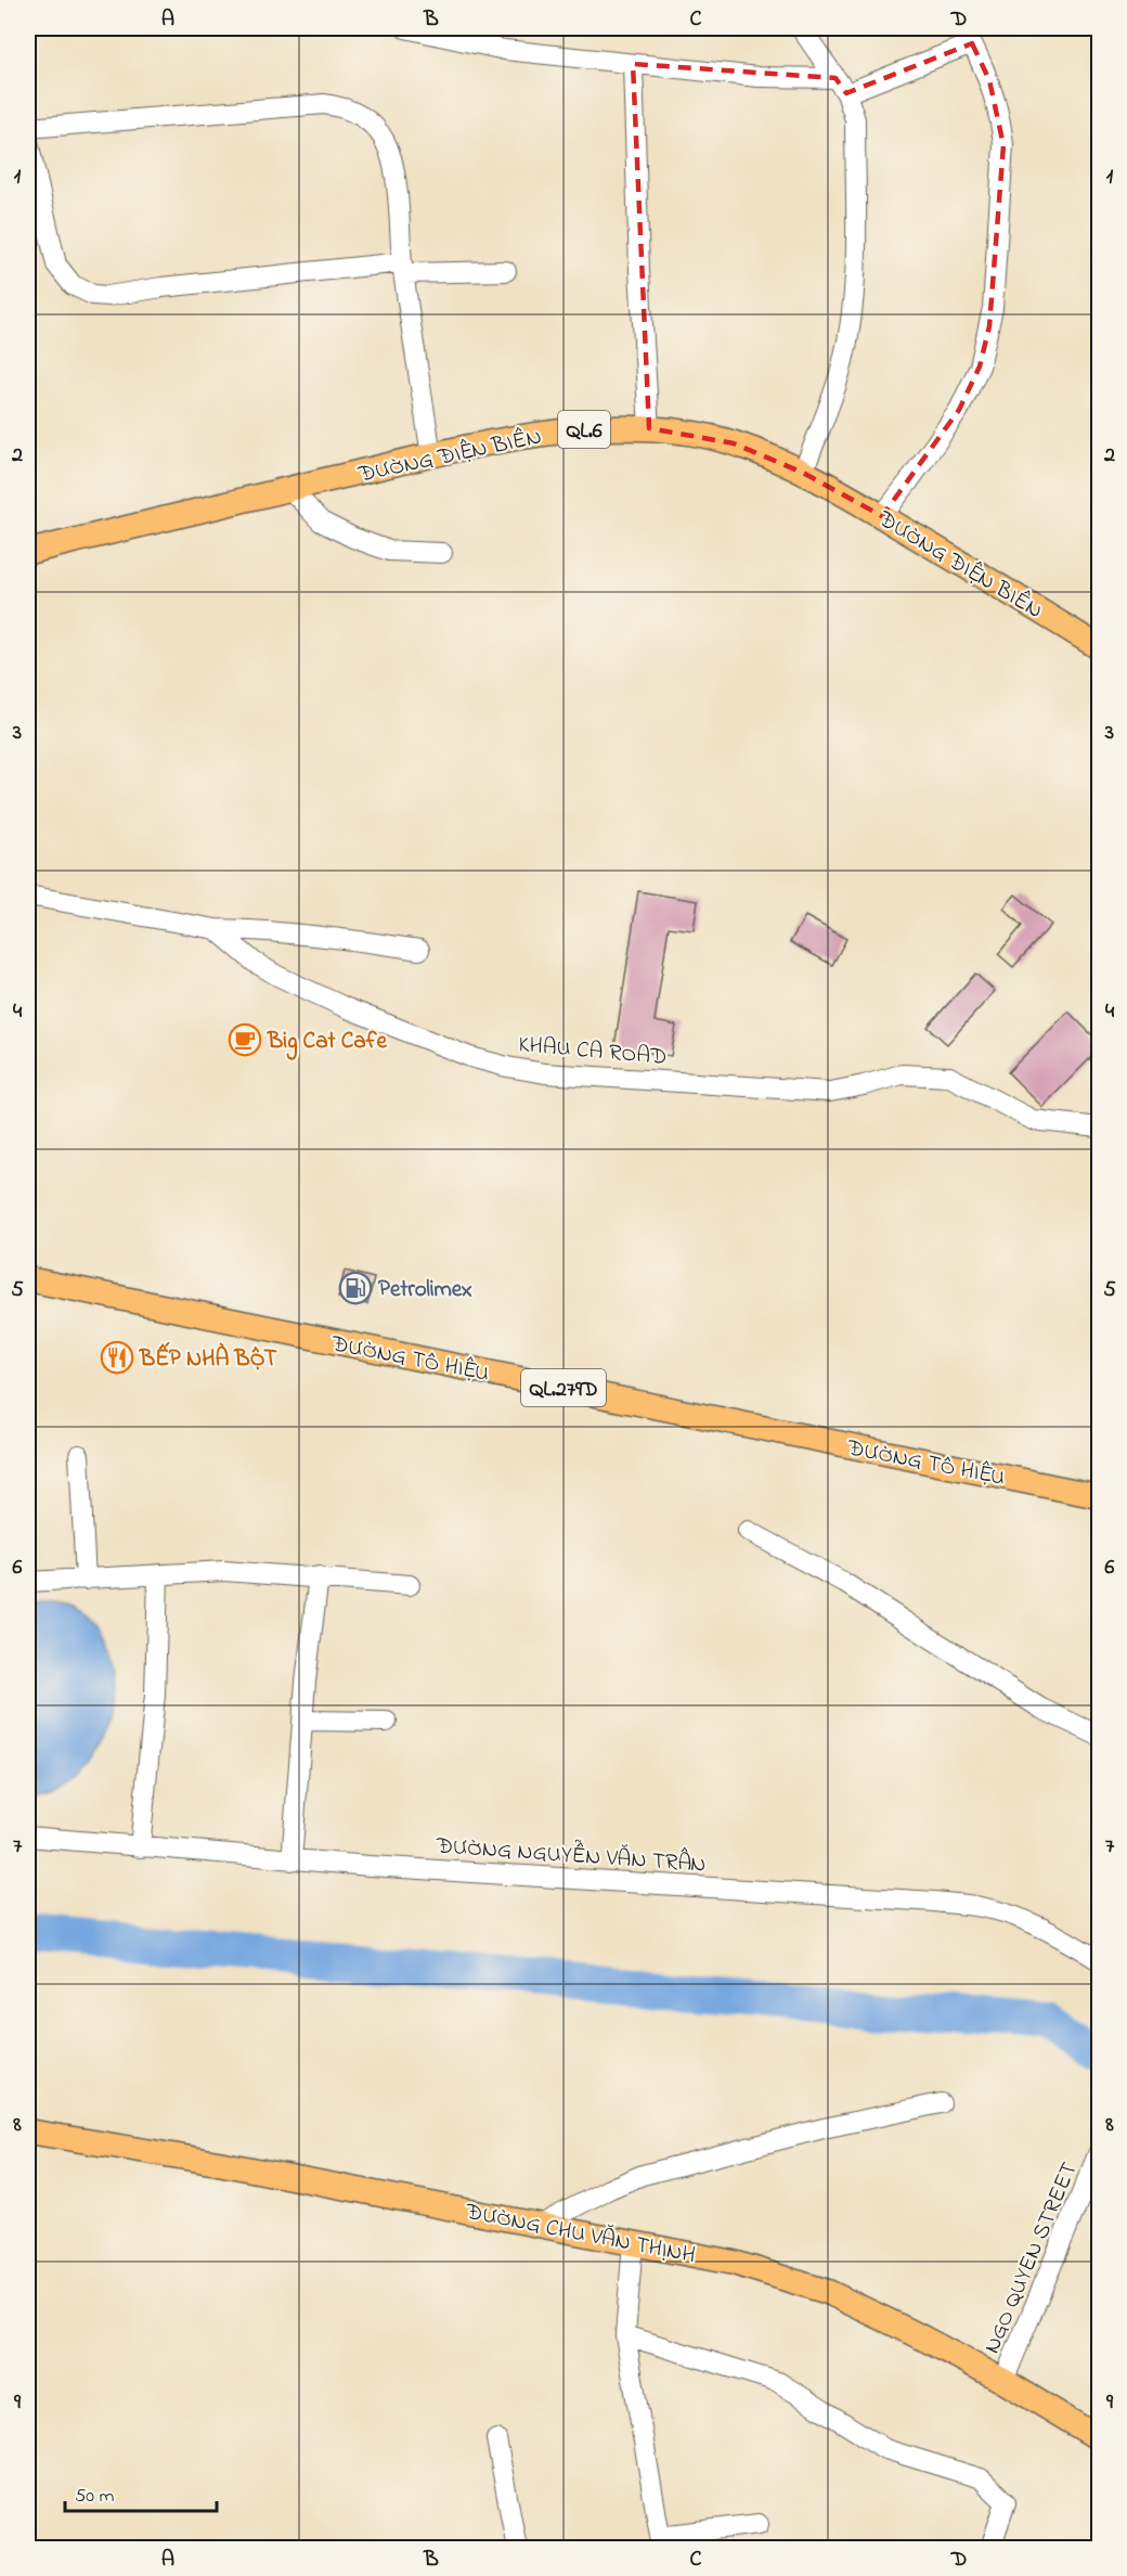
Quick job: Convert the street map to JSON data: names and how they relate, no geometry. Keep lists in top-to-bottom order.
{
  "streets": {
    "main road": [
      "QL.6",
      "ĐƯỜNG ĐIỆN BIÊN",
      "ĐƯỜNG TÔ HIỆU",
      "QL.279D",
      "ĐƯỜNG CHU VĂN THỊNH"
    ],
    "street": ["KHAU CA ROAD", "ĐƯỜNG NGUYỄN VĂN TRÂN", "NGO QUYEN STREET"]
  },
  "crossings": [
    ["ĐƯỜNG CHU VĂN THỊNH", "NGO QUYEN STREET"]
  ],
  "places": {
    "cafe": ["Big Cat Cafe"],
    "fuel station": ["Petrolimex"],
    "restaurant": ["BẾP NHÀ BỘT"]
  },
  "scale_bar": "50 m",
  "grid": {
    "columns": [
      "A",
      "B",
      "C",
      "D"
    ],
    "rows": [
      "1",
      "2",
      "3",
      "4",
      "5",
      "6",
      "7",
      "8",
      "9"
    ]
  }
}
